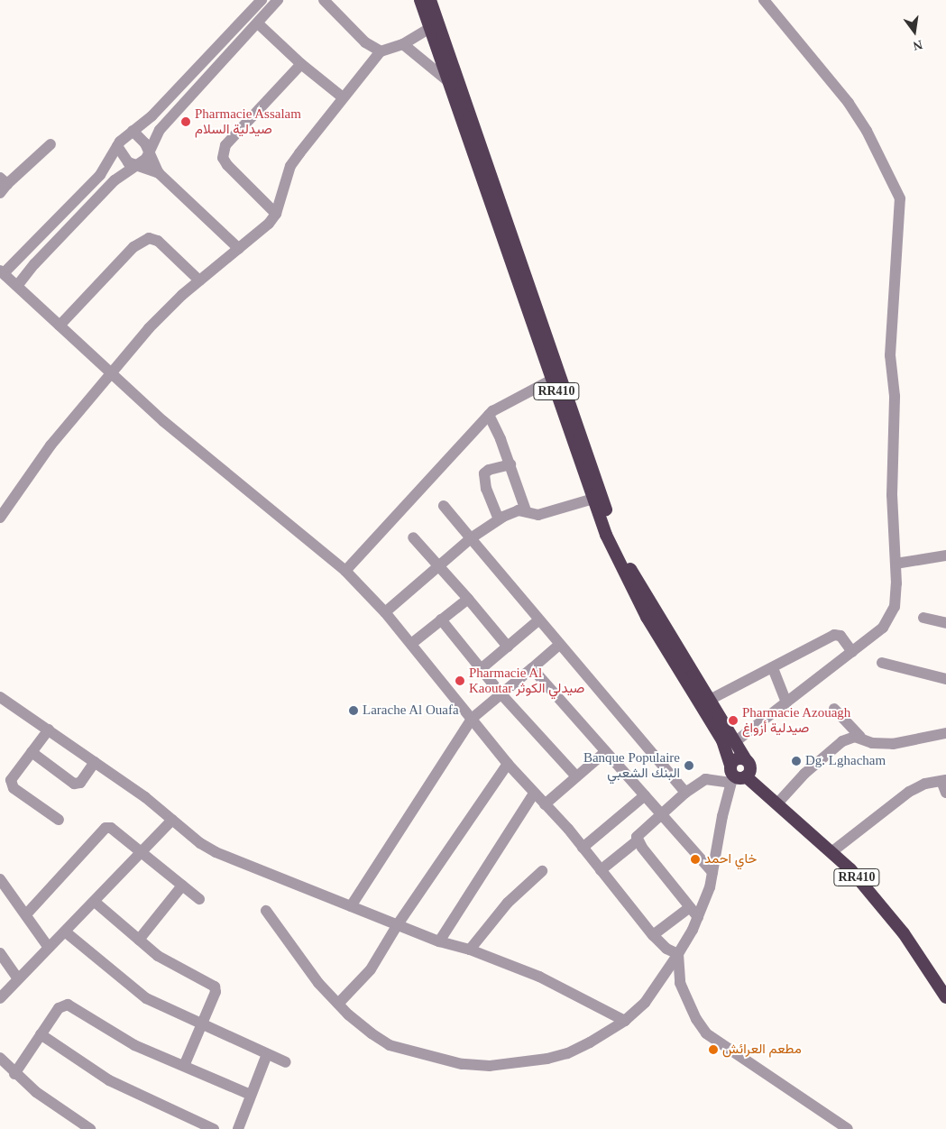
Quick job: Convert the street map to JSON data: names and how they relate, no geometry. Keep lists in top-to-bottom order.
{
  "streets": {
    "highway": ["RR410"]
  },
  "places": [
    "Pharmacie Assalam صيدلية السلام",
    "Pharmacie Al Kaoutar صيدلي الكوثر",
    "Larache Al Ouafa",
    "Pharmacie Azouagh صيدلية أزواغ",
    "Dg. Lghacham",
    "Banque Populaire البنك الشعبي",
    "خاي احمد",
    "مطعم العرائش"
  ],
  "north": "bottom"
}
